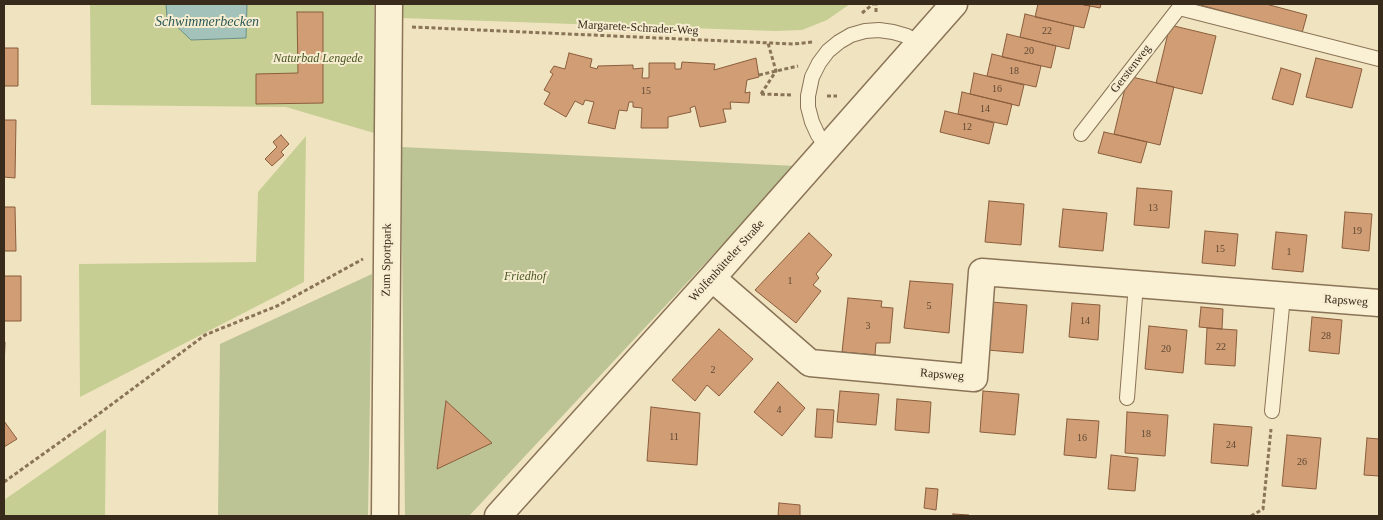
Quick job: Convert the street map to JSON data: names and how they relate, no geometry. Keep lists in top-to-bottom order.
{
  "streets": {
    "street": ["Zum Sportpark", "Wolfenbütteler Straße", "Rapsweg"],
    "lane": ["Gerstenweg"],
    "path": ["Margarete-Schrader-Weg"]
  },
  "crossings": [
    ["Margarete-Schrader-Weg", "Zum Sportpark"],
    ["Wolfenbütteler Straße", "Rapsweg"]
  ],
  "water": ["Schwimmerbecken"],
  "parks": ["Naturbad Lengede", "Friedhof"],
  "house_numbers": [
    "22",
    "20",
    "18",
    "16",
    "15",
    "14",
    "12",
    "13",
    "19",
    "15",
    "1",
    "1",
    "5",
    "14",
    "3",
    "28",
    "22",
    "20",
    "2",
    "4",
    "18",
    "11",
    "16",
    "24",
    "26"
  ]
}
